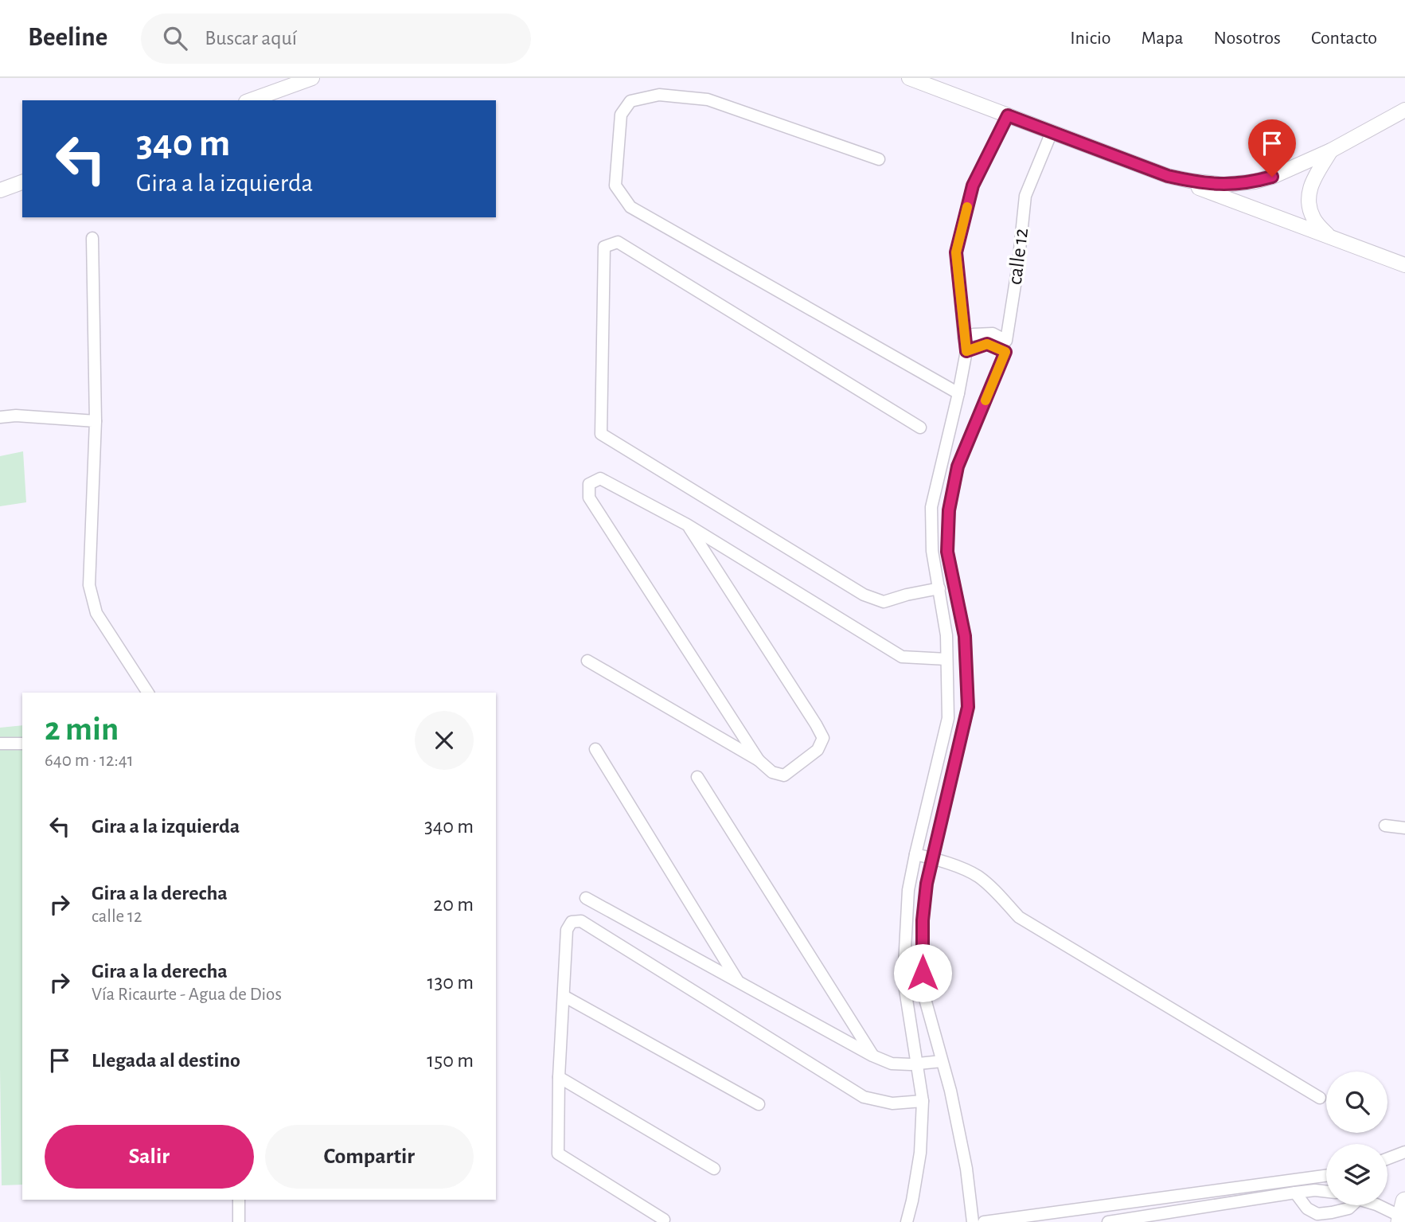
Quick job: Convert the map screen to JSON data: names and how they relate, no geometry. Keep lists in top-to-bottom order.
{
  "streets": {
    "street": ["calle 12"]
  },
  "page": {
    "header": "Beeline",
    "search": "Buscar aquí",
    "nav": [
      "Inicio",
      "Mapa",
      "Nosotros",
      "Contacto"
    ],
    "turn": ["340 m", "Gira a la izquierda"],
    "heading": ["2 min", "640 m · 12:41"],
    "list": [
      {
        "name": "Gira a la izquierda",
        "value": "340 m"
      },
      {
        "name": "Gira a la derecha",
        "note": "calle 12",
        "value": "20 m"
      },
      {
        "name": "Gira a la derecha",
        "note": "Vía Ricaurte - Agua de Dios",
        "value": "130 m"
      },
      {
        "name": "Llegada al destino",
        "value": "150 m"
      }
    ],
    "buttons": ["Salir", "Compartir"]
  }
}
